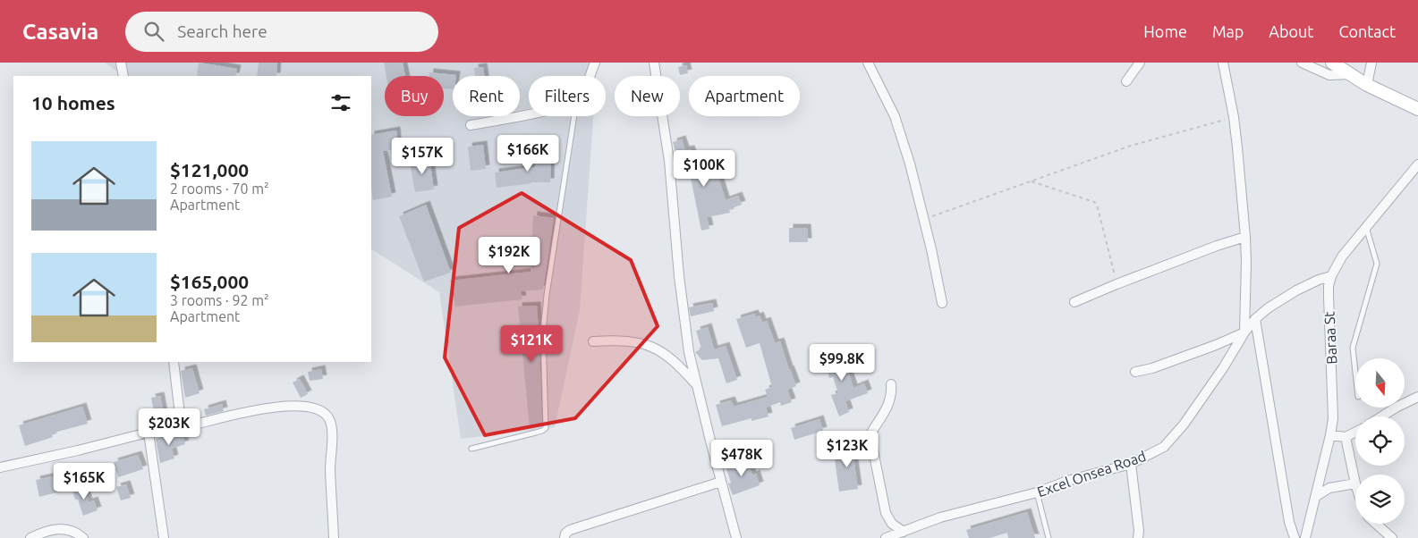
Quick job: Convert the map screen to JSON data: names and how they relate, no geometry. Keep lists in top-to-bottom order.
{
  "streets": {
    "street": ["Baraa St", "Excel Onsea Road"]
  },
  "crossings": [
    ["Baraa St", "Excel Onsea Road"]
  ],
  "north": "bottom",
  "page": {
    "header": "Casavia",
    "search": "Search here",
    "nav": [
      "Home",
      "Map",
      "About",
      "Contact"
    ],
    "chip": [
      "Buy",
      "Rent",
      "Filters",
      "New",
      "Apartment"
    ],
    "heading": "10 homes",
    "list": [
      {
        "name": "$121,000",
        "note": "2 rooms · 70 m² · Apartment"
      },
      {
        "name": "$165,000",
        "note": "3 rooms · 92 m² · Apartment"
      }
    ],
    "price": [
      "$166K",
      "$157K",
      "$100K",
      "$192K",
      "$121K",
      "$99.8K",
      "$203K",
      "$123K",
      "$478K",
      "$165K"
    ]
  }
}
